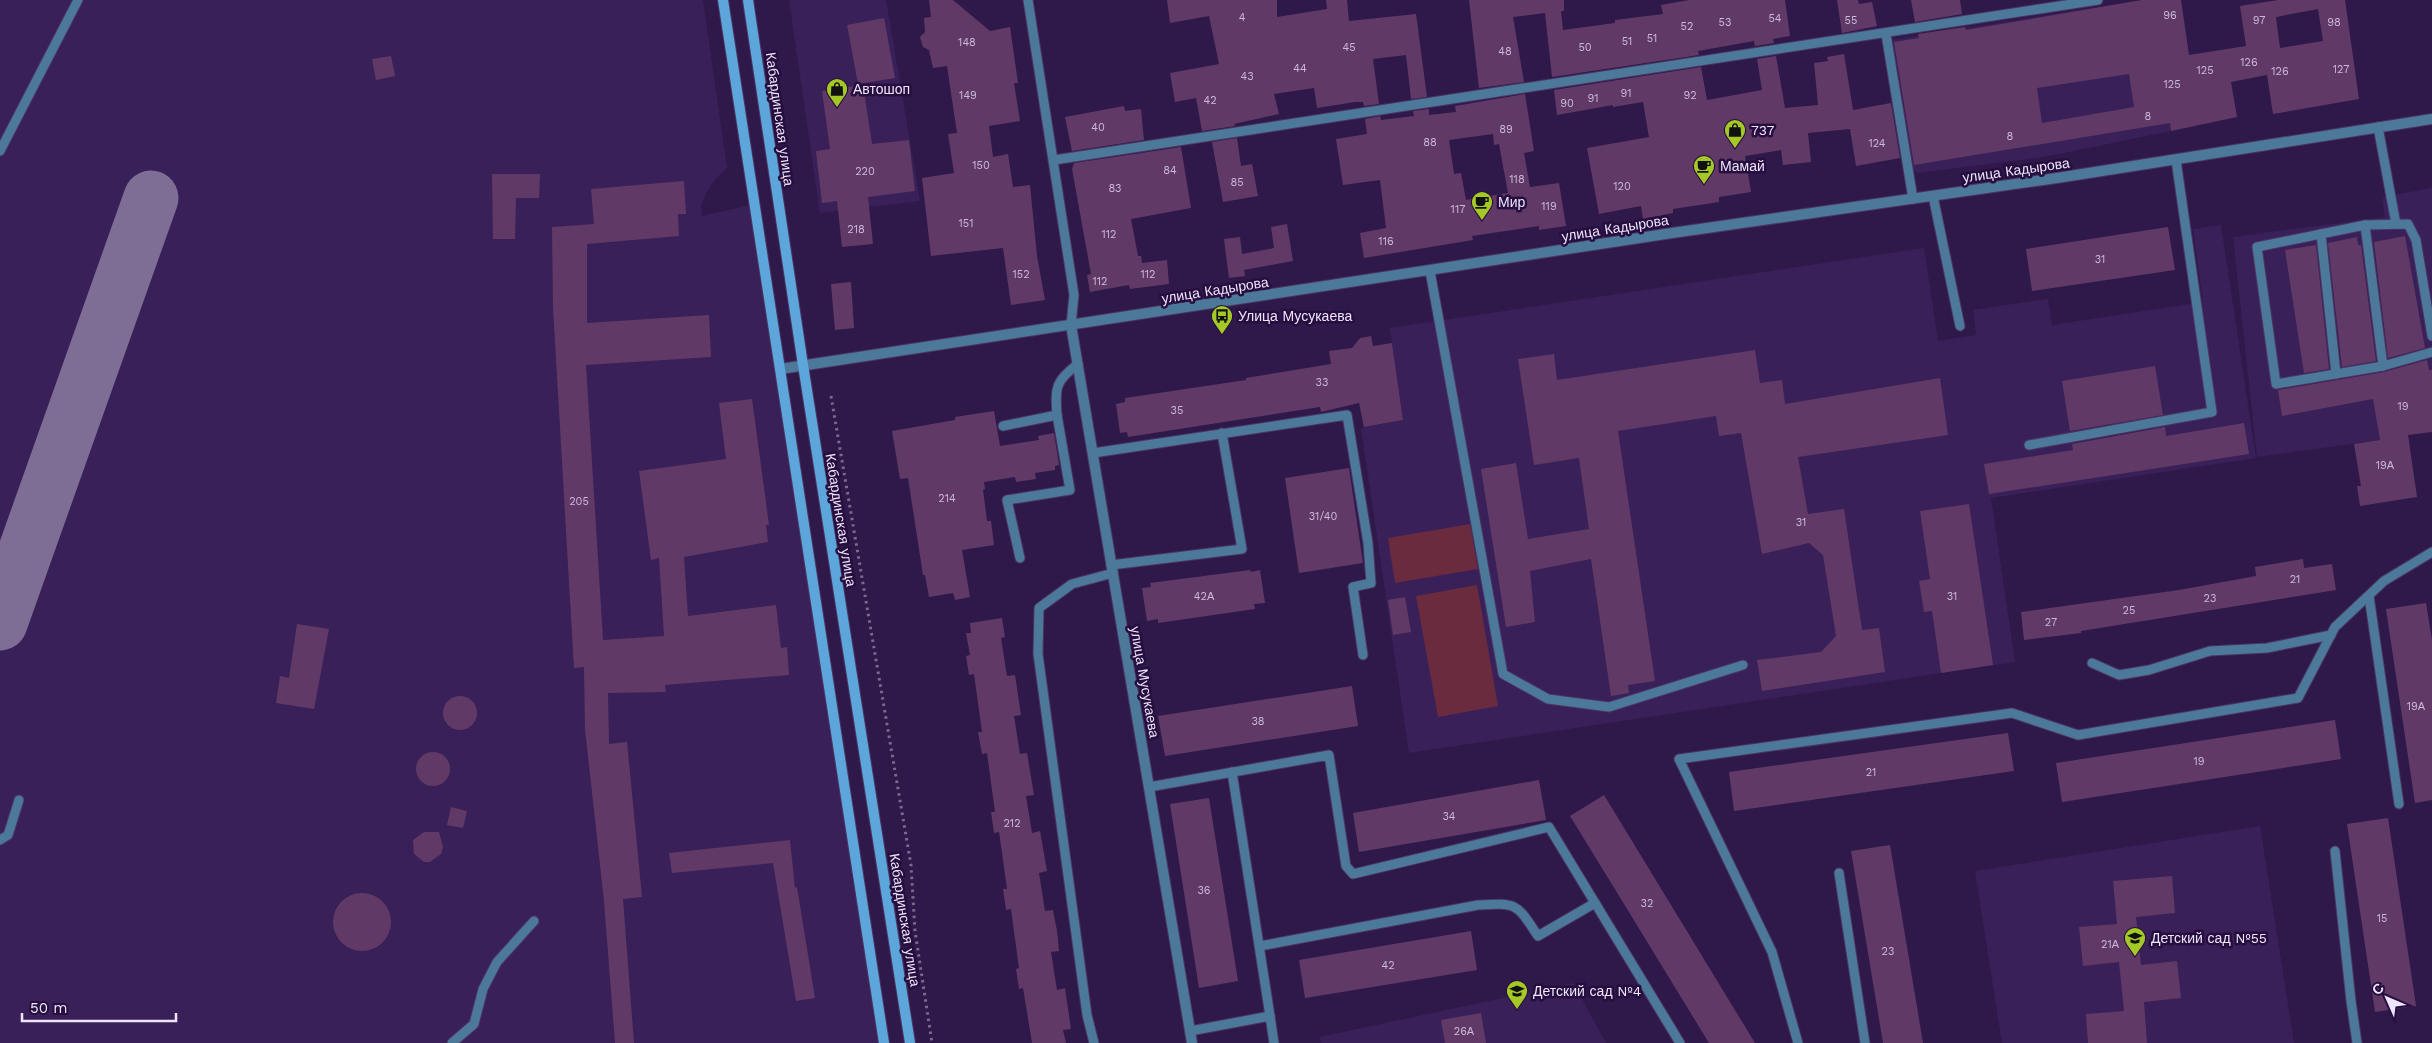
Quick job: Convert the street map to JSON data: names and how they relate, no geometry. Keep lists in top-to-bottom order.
{
  "streets": {
    "main road": ["Кабардинская улица"],
    "street": ["улица Кадырова", "улица Мусукаева"]
  },
  "crossings": [
    ["Кабардинская улица", "улица Кадырова"],
    ["улица Кадырова", "улица Мусукаева"]
  ],
  "places": {
    "shop": ["Автошоп", "737"],
    "cafe": ["Мамай", "Мир"],
    "bus stop": ["Улица Мусукаева"],
    "school or university": ["Детский сад №55", "Детский сад №4"]
  },
  "house_numbers": [
    "96",
    "4",
    "54",
    "55",
    "97",
    "53",
    "98",
    "52",
    "51",
    "51",
    "148",
    "45",
    "50",
    "48",
    "126",
    "44",
    "127",
    "125",
    "126",
    "43",
    "125",
    "91",
    "149",
    "92",
    "91",
    "42",
    "90",
    "8",
    "40",
    "89",
    "8",
    "88",
    "124",
    "150",
    "84",
    "220",
    "118",
    "85",
    "120",
    "83",
    "119",
    "117",
    "151",
    "218",
    "112",
    "116",
    "31",
    "152",
    "112",
    "112",
    "33",
    "19",
    "35",
    "19А",
    "214",
    "205",
    "31/40",
    "31",
    "21",
    "42А",
    "31",
    "23",
    "25",
    "27",
    "19А",
    "38",
    "19",
    "21",
    "34",
    "212",
    "36",
    "32",
    "15",
    "21А",
    "23",
    "42",
    "26А"
  ],
  "scale_bar": "50 m",
  "north": "top left"
}
